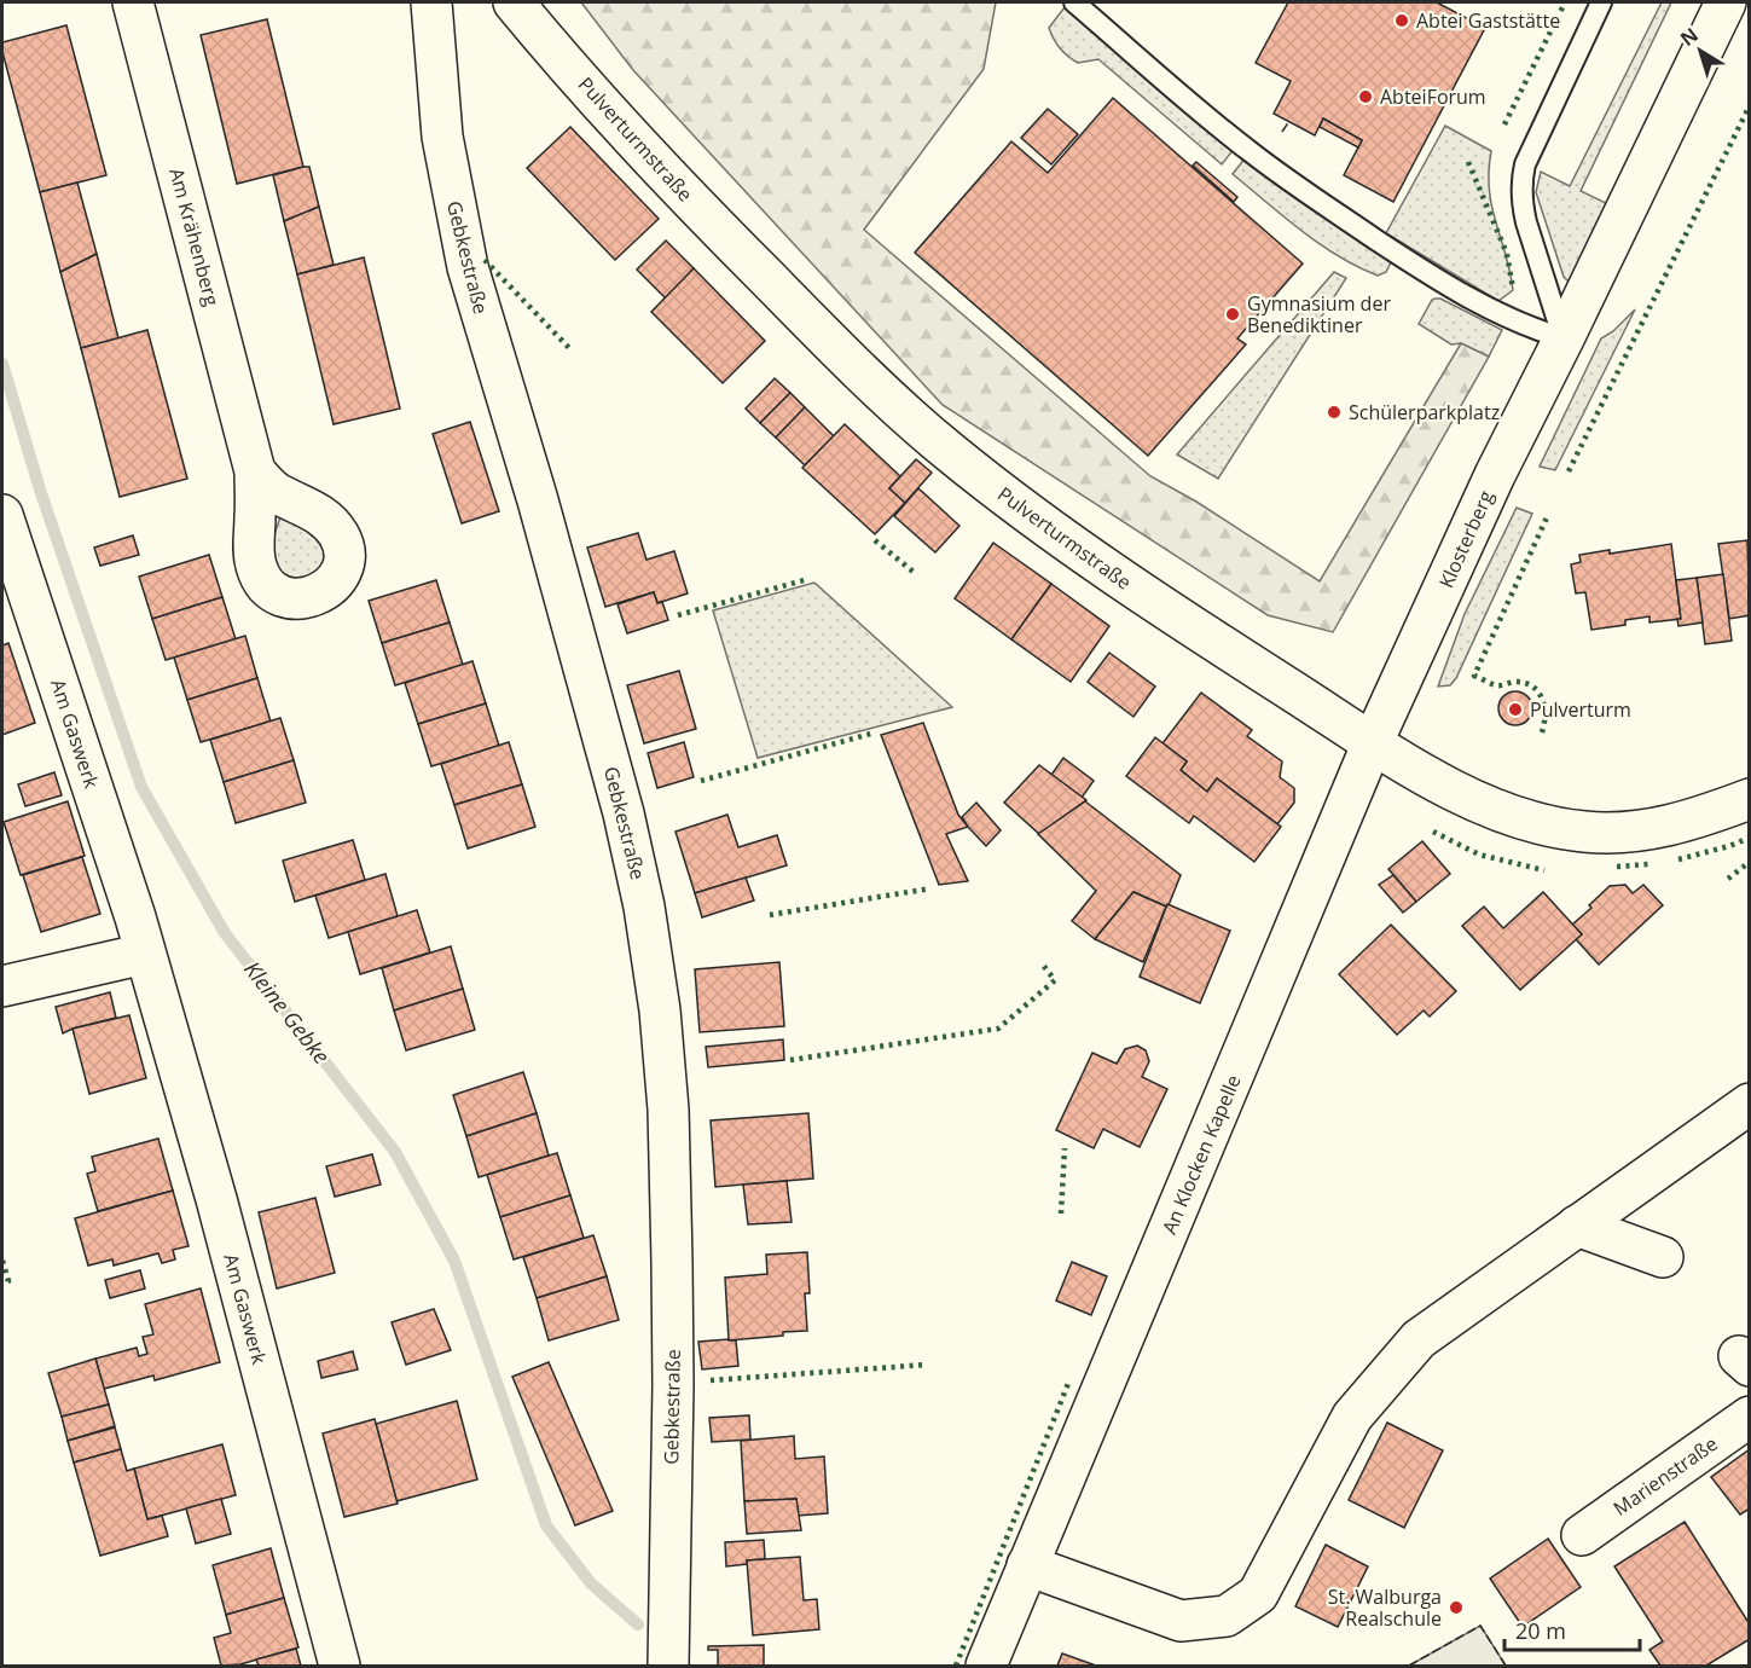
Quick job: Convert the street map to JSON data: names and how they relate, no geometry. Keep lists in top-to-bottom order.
{
  "streets": {
    "street": [
      "Pulverturmstraße",
      "Am Krähenberg",
      "Gebkestraße",
      "Klosterberg",
      "Am Gaswerk",
      "An Klocken Kapelle",
      "Marienstraße"
    ]
  },
  "crossings": [
    ["Pulverturmstraße", "Klosterberg"],
    ["Pulverturmstraße", "An Klocken Kapelle"],
    ["Klosterberg", "An Klocken Kapelle"]
  ],
  "water": ["Kleine Gebke"],
  "places": [
    "Abtei Gaststätte",
    "AbteiForum",
    "Gymnasium der Benediktiner",
    "Schülerparkplatz",
    "Pulverturm",
    "St. Walburga Realschule"
  ],
  "scale_bar": "20 m",
  "north": "top left"
}
